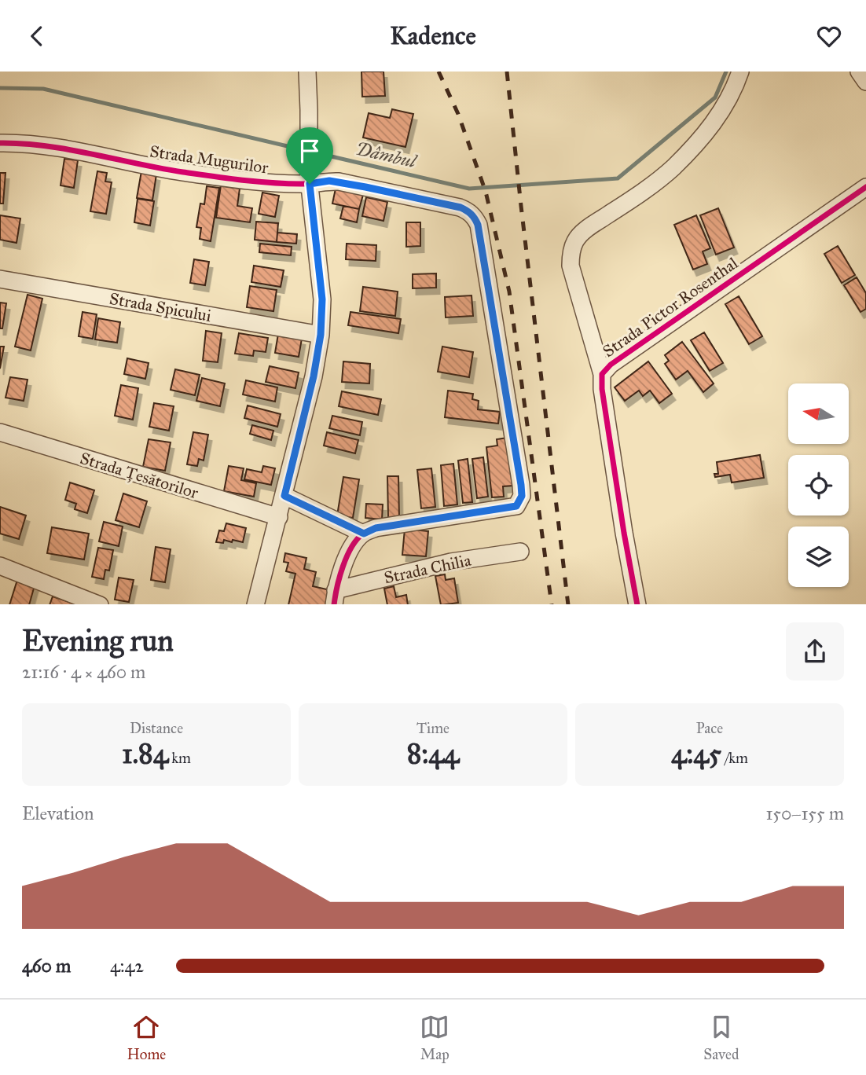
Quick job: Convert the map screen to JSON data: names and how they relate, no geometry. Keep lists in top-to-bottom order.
{
  "streets": {
    "street": [
      "Strada Mugurilor",
      "Strada Spicului",
      "Strada Pictor Rosenthal",
      "Strada Țesătorilor",
      "Strada Chilia"
    ]
  },
  "water": ["Dâmbul"],
  "north": "left",
  "page": {
    "header": "Kadence",
    "heading": ["Evening run", "21:16 · 4 × 460 m"],
    "stats": [
      ["Distance", "1.84 km"],
      ["Time", "8:44"],
      ["Pace", "4:45 /km"]
    ],
    "chart": ["Elevation", "150–155 m"],
    "list": [
      {
        "name": "460 m",
        "note": "4:42"
      }
    ],
    "tabs": ["Home", "Map", "Saved"]
  }
}
